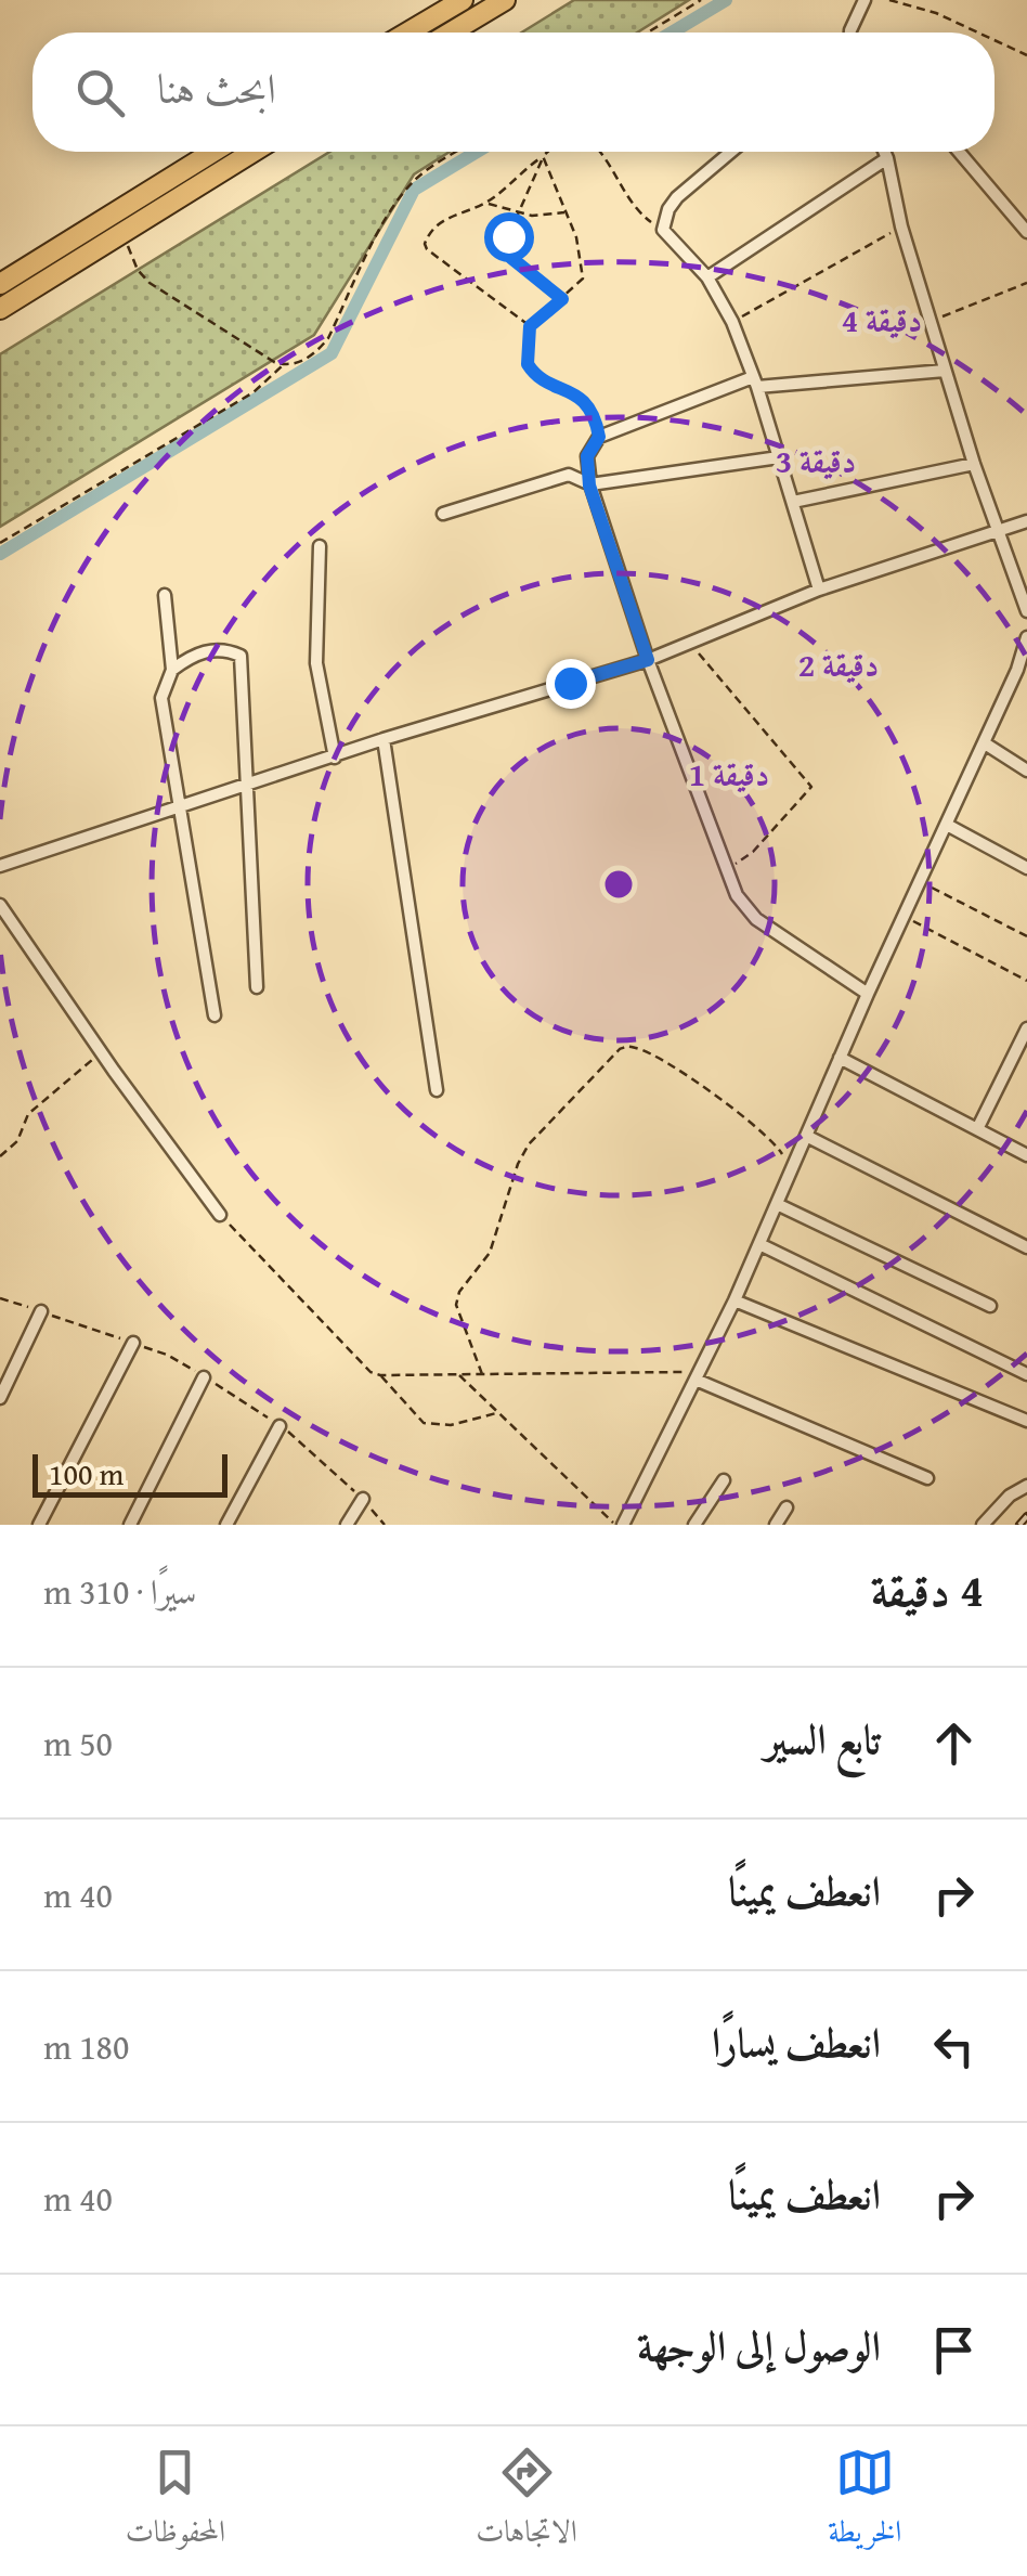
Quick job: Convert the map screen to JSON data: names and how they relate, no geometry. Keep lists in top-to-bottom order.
{
  "scale_bar": "100 m",
  "page": {
    "search": "ابحث هنا",
    "scale": "100 m",
    "heading": ["4 دقيقة", "سيرًا · 310 m"],
    "list": [
      ["تابع السير", "50 m"],
      ["انعطف يمينًا", "40 m"],
      ["انعطف يسارًا", "180 m"],
      ["انعطف يمينًا", "40 m"],
      "الوصول إلى الوجهة"
    ],
    "nav": ["الخريطة", "الاتجاهات", "المحفوظات"]
  },
  "rings": [
    "4 دقيقة",
    "3 دقيقة",
    "2 دقيقة",
    "1 دقيقة"
  ]
}
